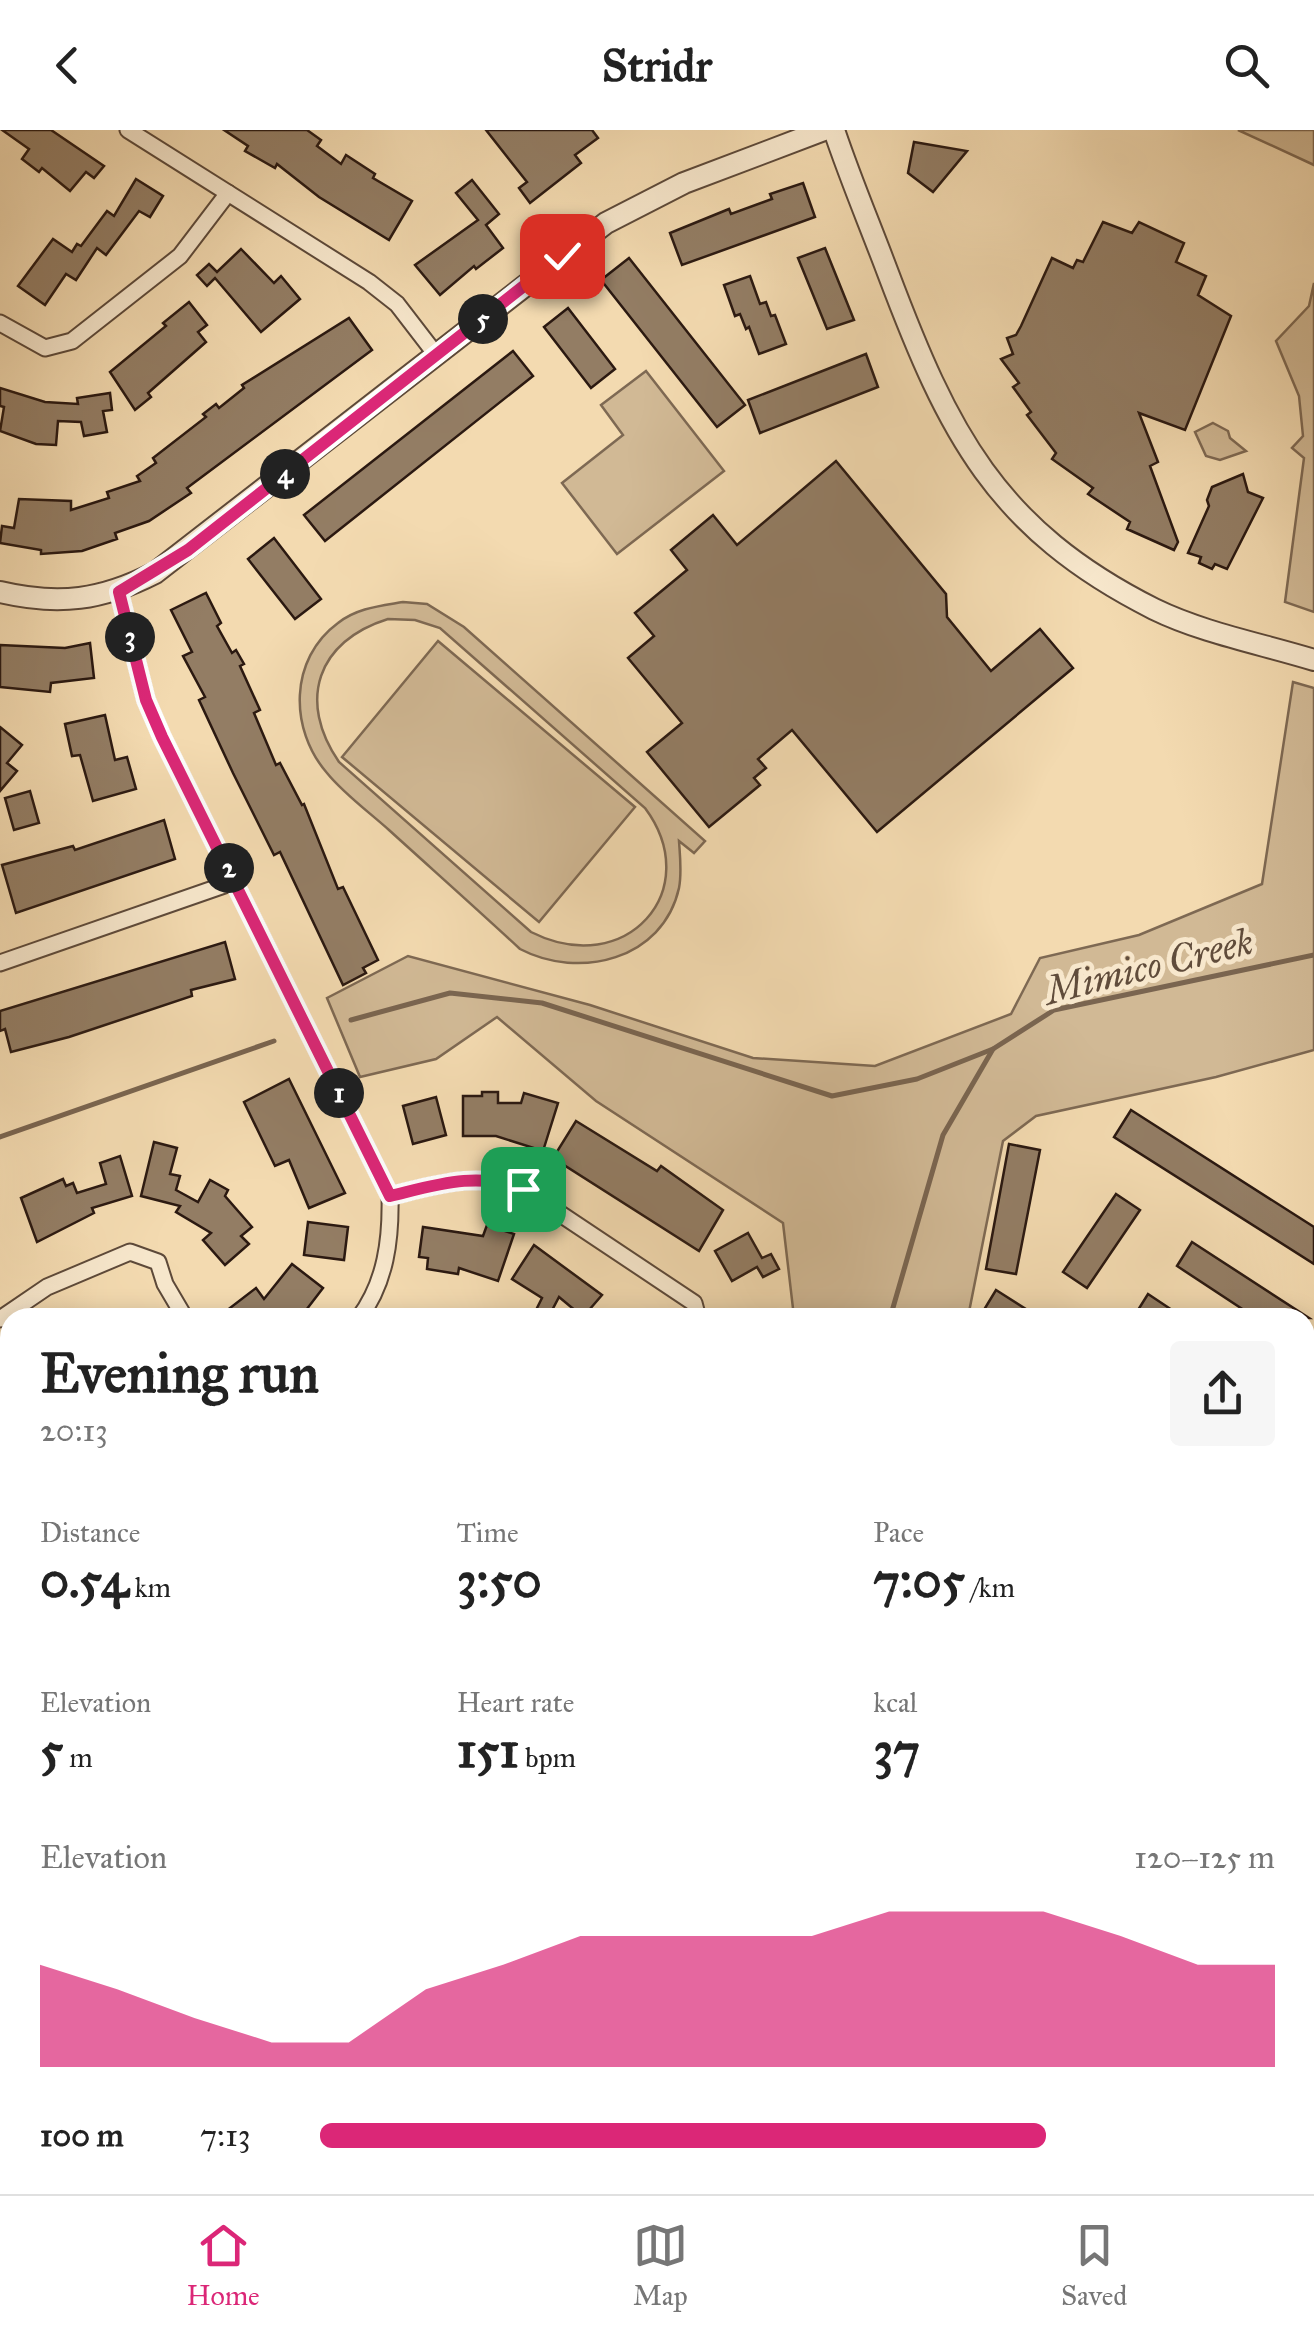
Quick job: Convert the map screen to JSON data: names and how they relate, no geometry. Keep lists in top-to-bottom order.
{
  "water": ["Mimico Creek"],
  "page": {
    "header": "Stridr",
    "pins": [
      "5",
      "4",
      "3",
      "2",
      "1"
    ],
    "heading": ["Evening run", "20:13"],
    "stats": [
      ["Distance", "0.54 km"],
      ["Time", "3:50"],
      ["Pace", "7:05 /km"],
      ["Elevation", "5 m"],
      ["Heart rate", "151 bpm"],
      ["kcal", "37"]
    ],
    "chart": ["Elevation", "120–125 m"],
    "list": [
      {
        "name": "100 m",
        "note": "7:13"
      }
    ],
    "tabs": ["Home", "Map", "Saved"]
  }
}
